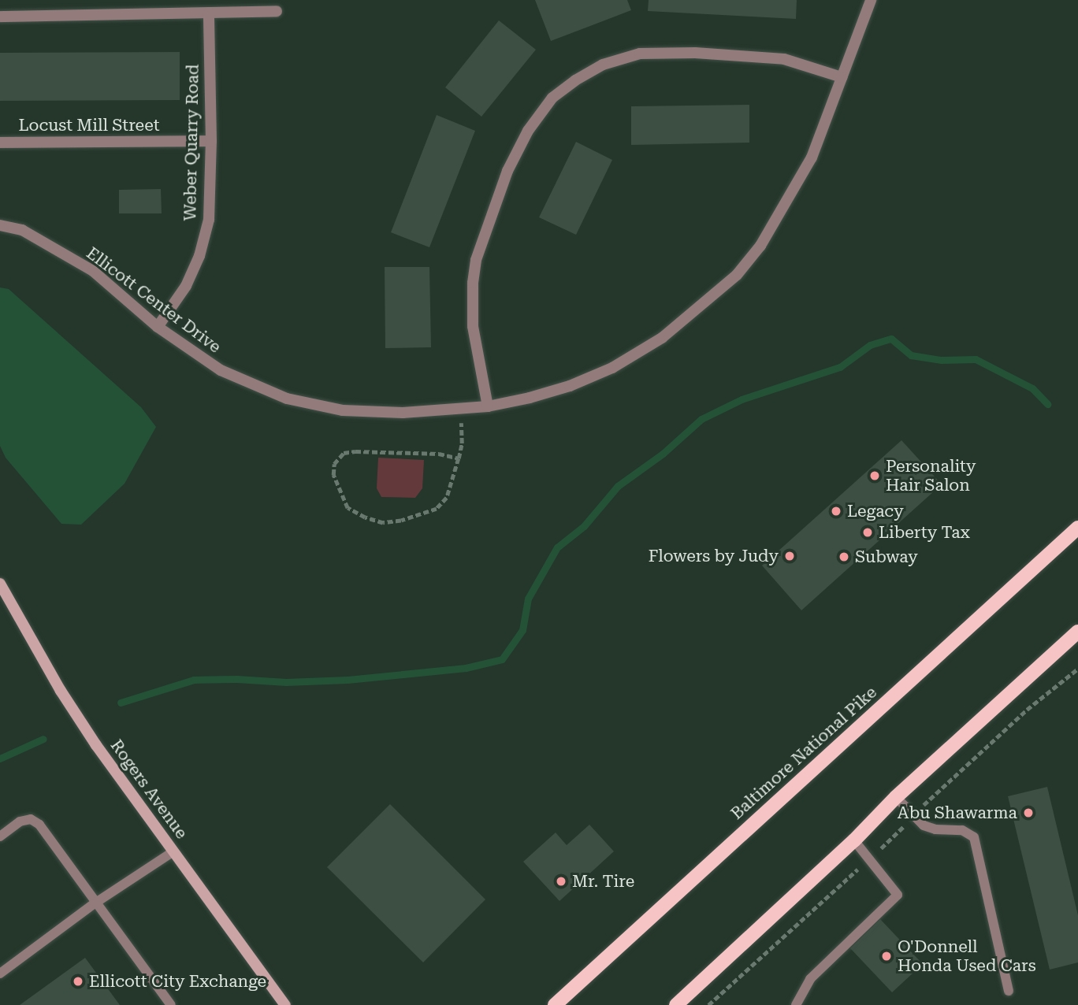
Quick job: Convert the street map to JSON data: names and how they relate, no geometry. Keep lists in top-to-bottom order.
{
  "streets": {
    "main road": ["Baltimore National Pike", "Rogers Avenue"],
    "street": ["Locust Mill Street", "Weber Quarry Road", "Ellicott Center Drive"]
  },
  "crossings": [
    ["Locust Mill Street", "Weber Quarry Road"],
    ["Weber Quarry Road", "Ellicott Center Drive"]
  ],
  "places": [
    "Personality Hair Salon",
    "Legacy",
    "Liberty Tax",
    "Flowers by Judy",
    "Subway",
    "Abu Shawarma",
    "Mr. Tire",
    "O'Donnell Honda Used Cars",
    "Ellicott City Exchange"
  ]
}
